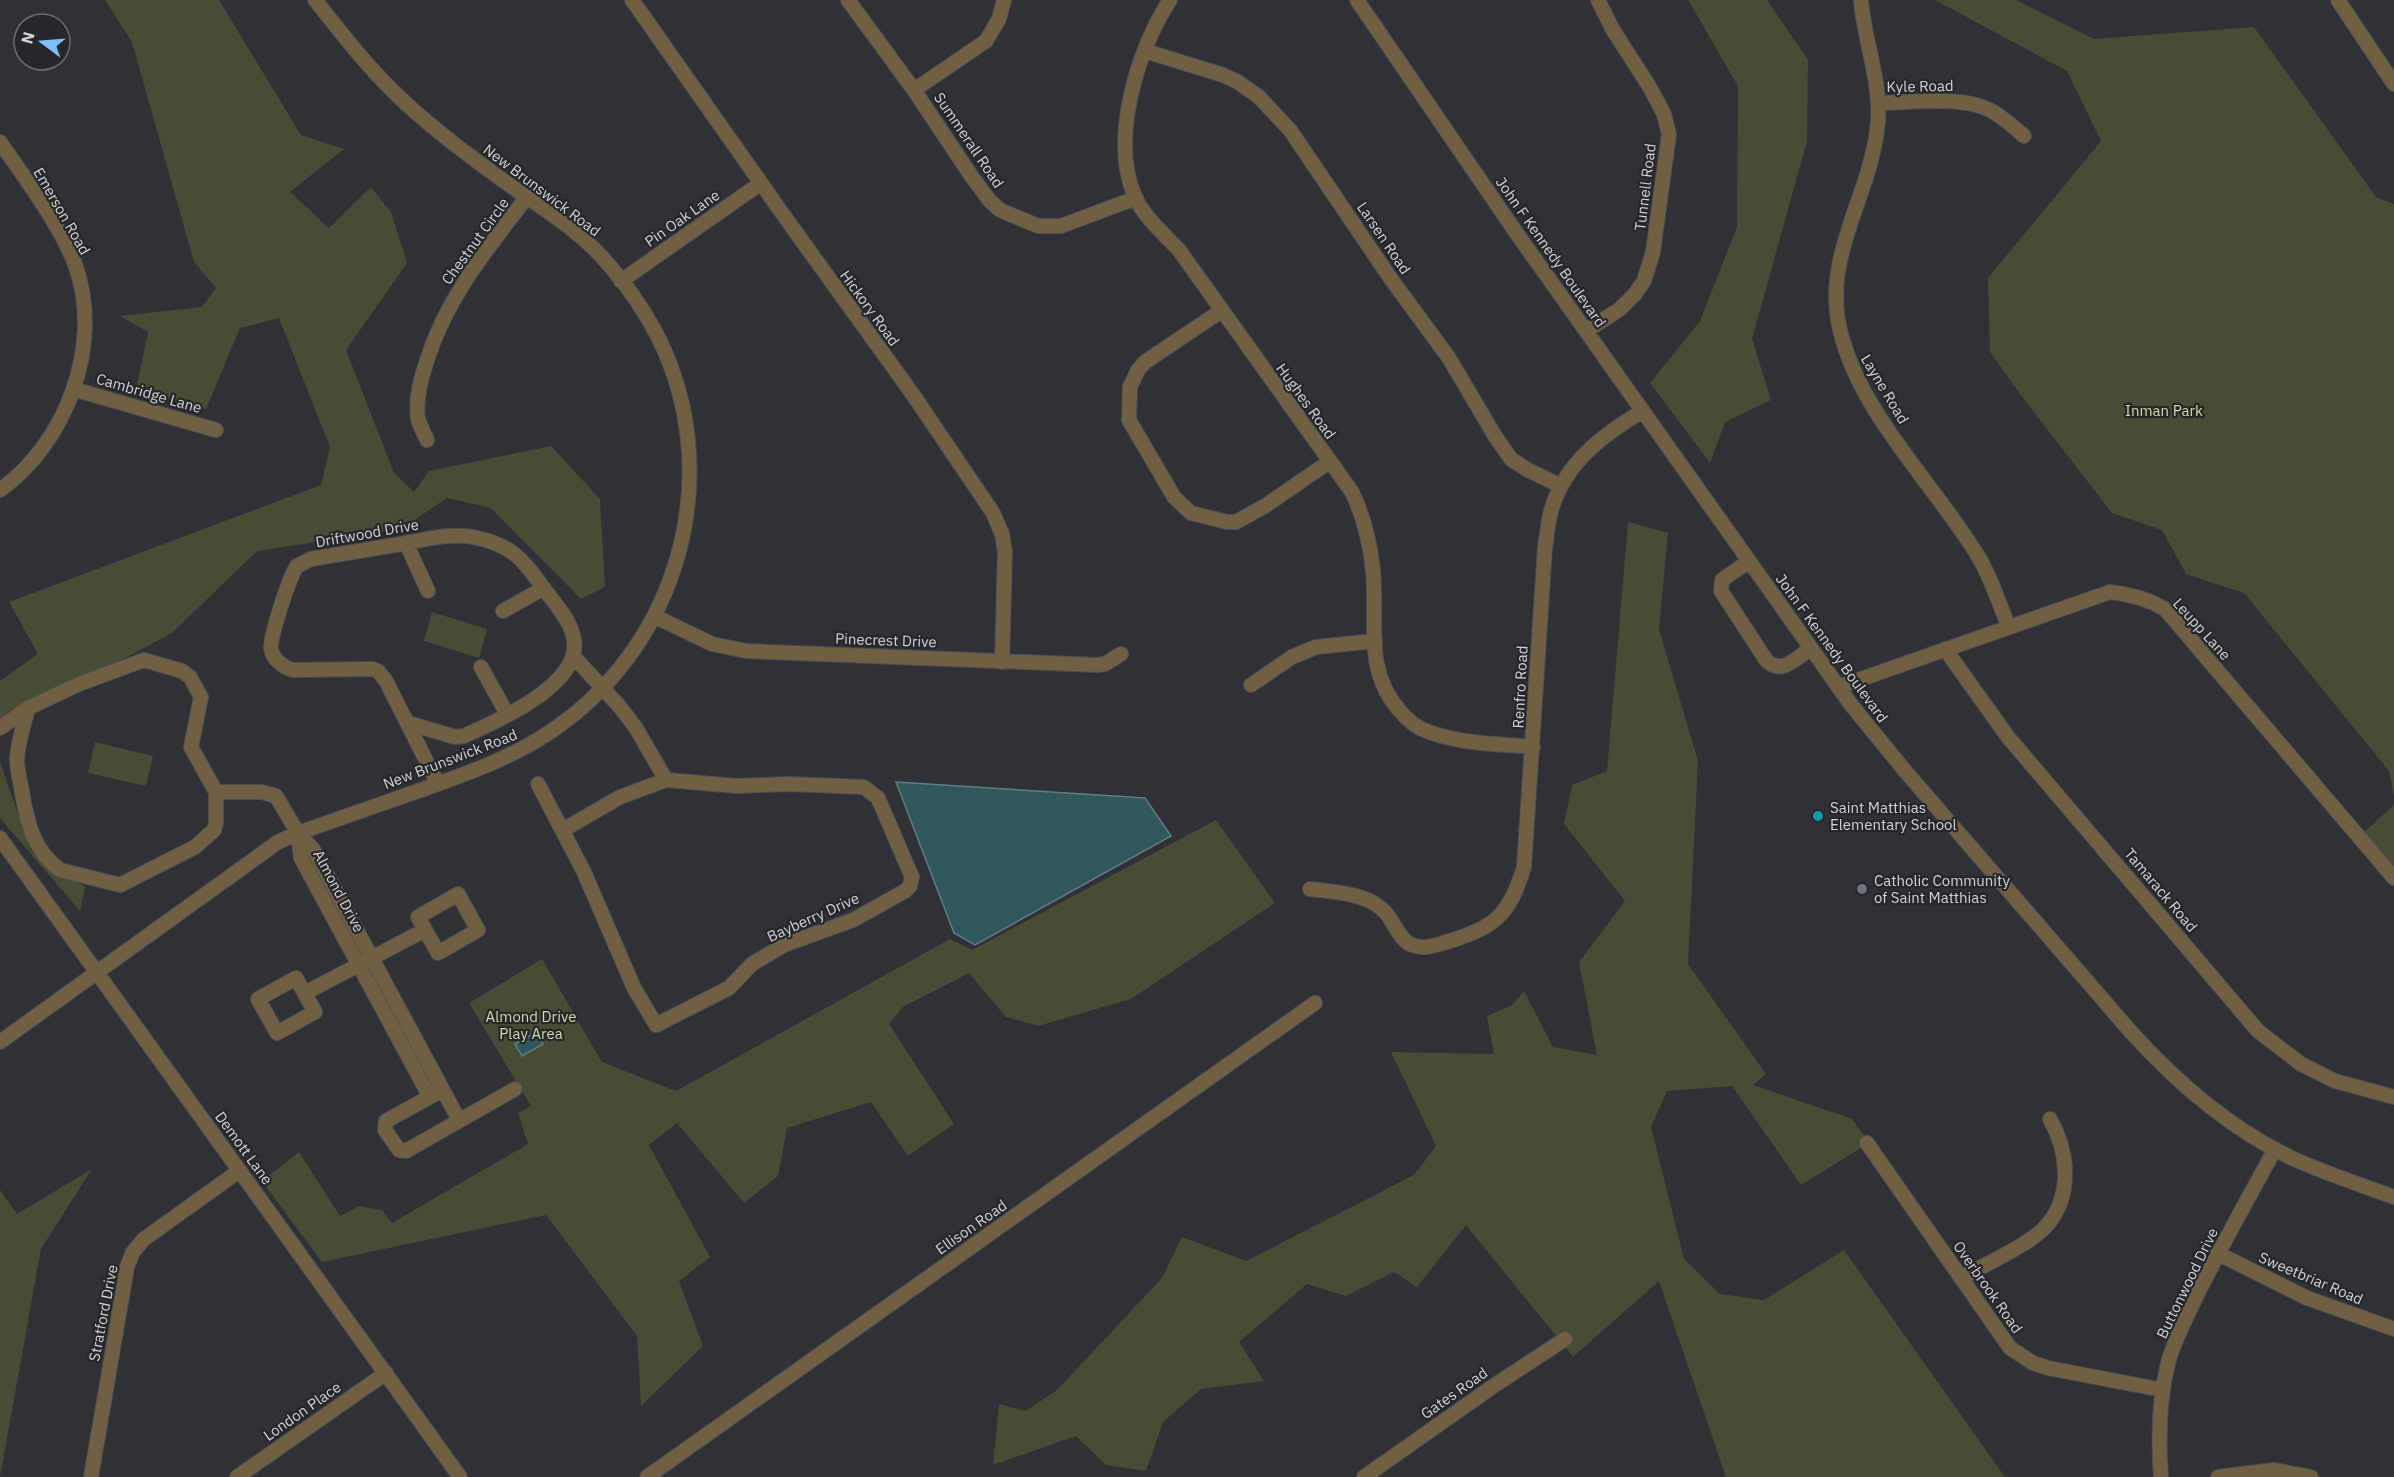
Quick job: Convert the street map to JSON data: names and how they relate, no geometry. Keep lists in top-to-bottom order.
{
  "streets": {
    "street": [
      "Kyle Road",
      "Summerall Road",
      "Tunnell Road",
      "New Brunswick Road",
      "Emerson Road",
      "Pin Oak Lane",
      "Larsen Road",
      "Chestnut Circle",
      "John F Kennedy Boulevard",
      "Hickory Road",
      "Layne Road",
      "Cambridge Lane",
      "Hughes Road",
      "Driftwood Drive",
      "Leupp Lane",
      "Pinecrest Drive",
      "Renfro Road",
      "Tamarack Road",
      "Almond Drive",
      "Bayberry Drive",
      "Demott Lane",
      "Ellison Road",
      "Sweetbriar Road",
      "Buttonwood Drive",
      "Overbrook Road",
      "Stratford Drive",
      "Gates Road",
      "London Place"
    ]
  },
  "crossings": [
    ["Kyle Road", "Layne Road"],
    ["Summerall Road", "Hughes Road"],
    ["Tunnell Road", "John F Kennedy Boulevard"],
    ["New Brunswick Road", "Pin Oak Lane"],
    ["New Brunswick Road", "Chestnut Circle"],
    ["New Brunswick Road", "Driftwood Drive"],
    ["New Brunswick Road", "Pinecrest Drive"],
    ["New Brunswick Road", "Almond Drive"],
    ["New Brunswick Road", "Demott Lane"],
    ["Emerson Road", "Cambridge Lane"],
    ["Pin Oak Lane", "Hickory Road"],
    ["Larsen Road", "Hughes Road"],
    ["Larsen Road", "Renfro Road"],
    ["John F Kennedy Boulevard", "Leupp Lane"],
    ["John F Kennedy Boulevard", "Renfro Road"],
    ["John F Kennedy Boulevard", "Buttonwood Drive"],
    ["Hickory Road", "Pinecrest Drive"],
    ["Layne Road", "Leupp Lane"],
    ["Hughes Road", "Renfro Road"],
    ["Leupp Lane", "Tamarack Road"],
    ["Demott Lane", "Stratford Drive"],
    ["Demott Lane", "London Place"],
    ["Sweetbriar Road", "Buttonwood Drive"],
    ["Buttonwood Drive", "Overbrook Road"]
  ],
  "parks": ["Inman Park", "Almond Drive Play Area"],
  "places": ["Saint Matthias Elementary School", "Catholic Community of Saint Matthias"],
  "north": "left"
}
